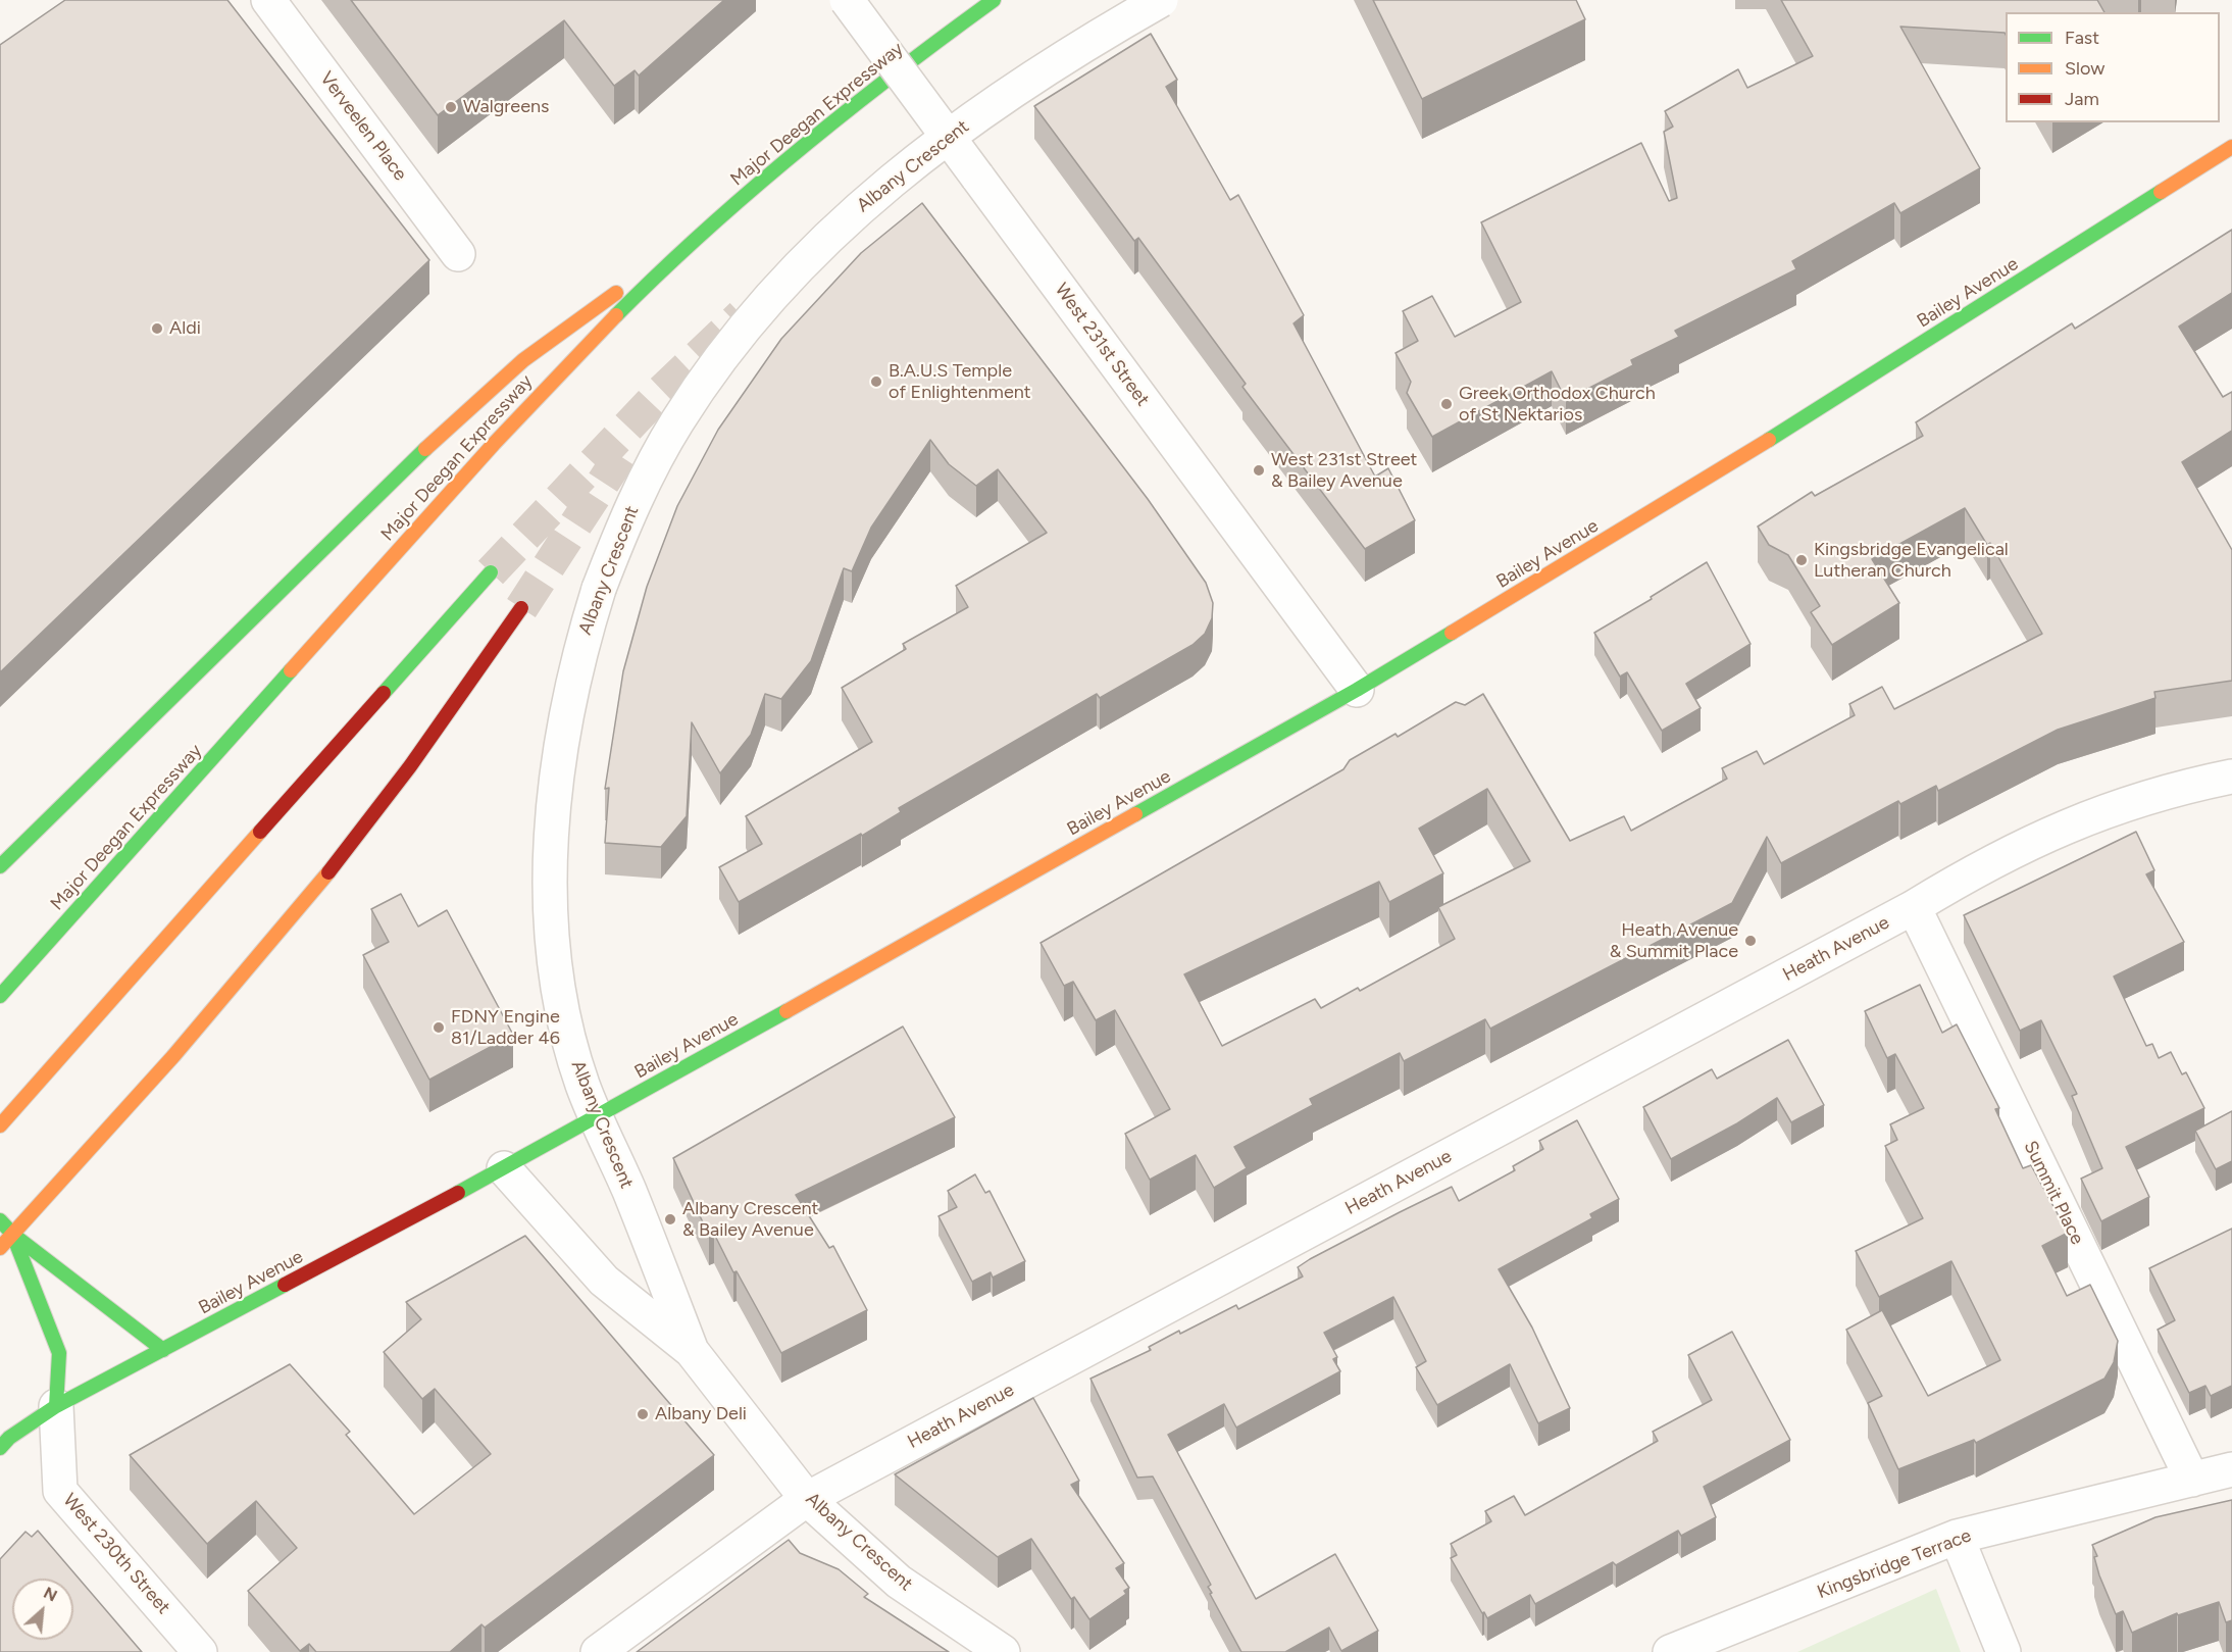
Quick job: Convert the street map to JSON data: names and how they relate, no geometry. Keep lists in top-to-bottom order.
{
  "streets": {
    "main road": ["Major Deegan Expressway", "Bailey Avenue", "West 230th Street"],
    "street": [
      "Verveelen Place",
      "Albany Crescent",
      "West 231st Street",
      "Heath Avenue",
      "Summit Place",
      "Kingsbridge Terrace"
    ]
  },
  "crossings": [
    ["Albany Crescent", "Bailey Avenue"],
    ["Albany Crescent", "West 231st Street"],
    ["Albany Crescent", "Heath Avenue"],
    ["Bailey Avenue", "West 231st Street"],
    ["Bailey Avenue", "West 230th Street"],
    ["Heath Avenue", "Summit Place"],
    ["Summit Place", "Kingsbridge Terrace"]
  ],
  "places": [
    "Walgreens",
    "Aldi",
    "B.A.U.S Temple of Enlightenment",
    "Greek Orthodox Church of St Nektarios",
    "West 231st Street & Bailey Avenue",
    "Kingsbridge Evangelical Lutheran Church",
    "Heath Avenue & Summit Place",
    "FDNY Engine 81/Ladder 46",
    "Albany Crescent & Bailey Avenue",
    "Albany Deli"
  ],
  "legend": ["Fast", "Slow", "Jam"],
  "north": "top right"
}
